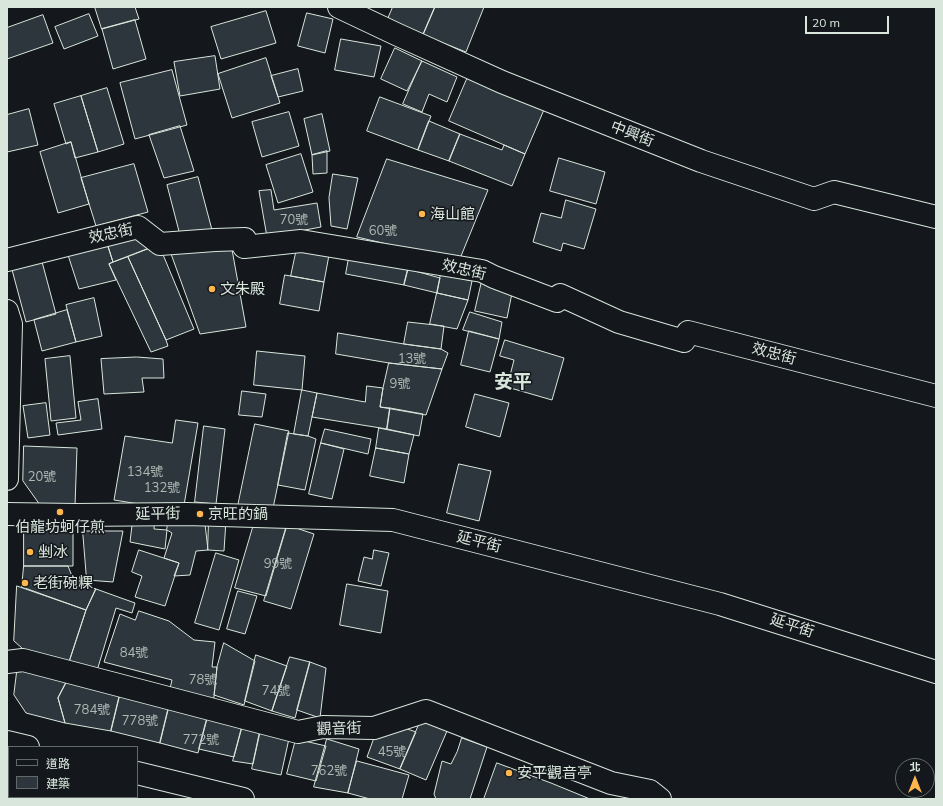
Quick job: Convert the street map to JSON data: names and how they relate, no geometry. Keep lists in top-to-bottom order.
{
  "streets": {
    "street": [
      "中興街",
      "效忠街",
      "延平街",
      "觀音街"
    ]
  },
  "districts": ["安平"],
  "places": [
    "海山館",
    "文朱殿",
    "伯龍坊蚵仔煎",
    "京旺的鍋",
    "剉冰",
    "老街碗粿",
    "安平觀音亭"
  ],
  "house_numbers": [
    "70號",
    "60號",
    "13號",
    "9號",
    "134號",
    "20號",
    "132號",
    "99號",
    "84號",
    "78號",
    "74號",
    "784號",
    "778號",
    "772號",
    "45號",
    "762號"
  ],
  "legend": ["道路", "建築"],
  "scale_bar": "20 m",
  "north": "top"
}
